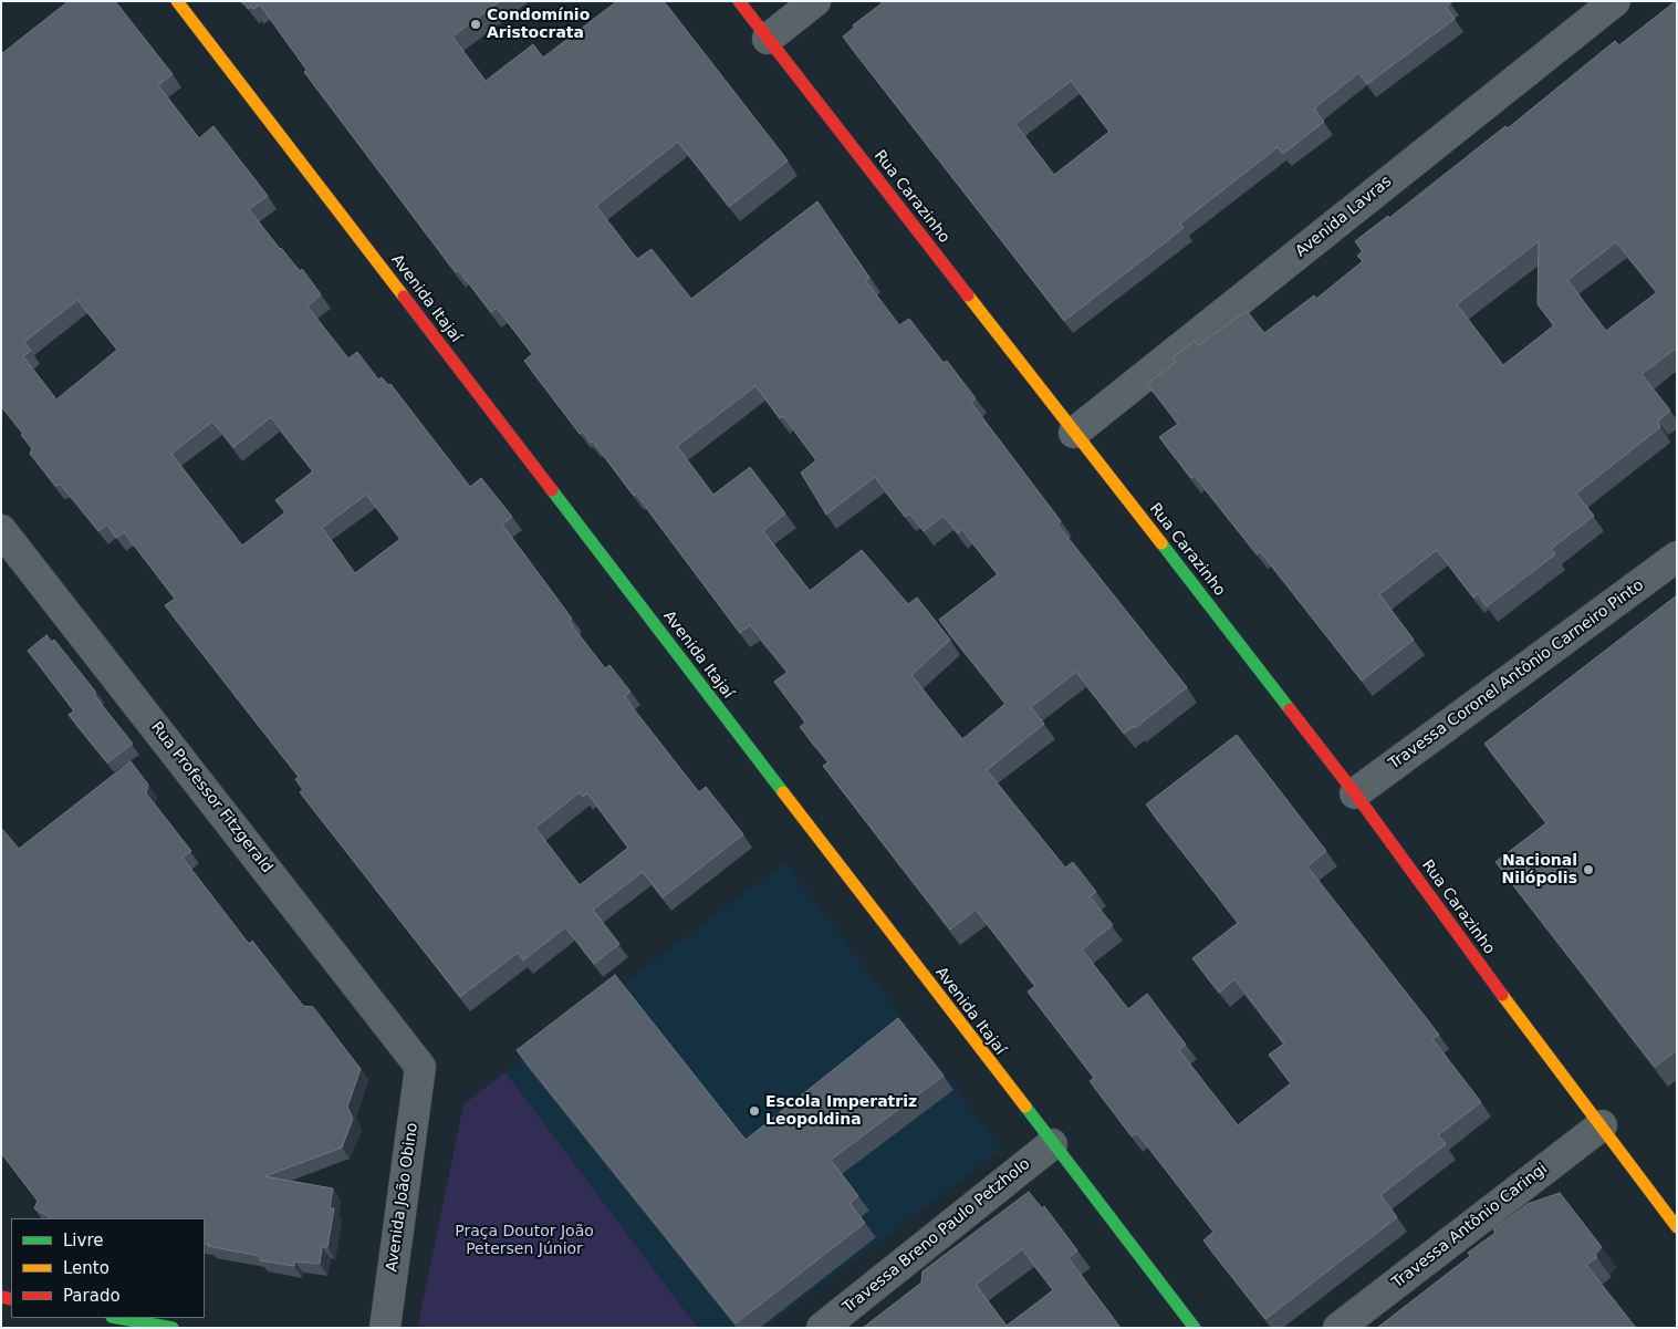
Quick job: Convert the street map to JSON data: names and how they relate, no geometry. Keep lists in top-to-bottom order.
{
  "streets": {
    "street": [
      "Rua Carazinho",
      "Avenida Lavras",
      "Avenida Itajaí",
      "Travessa Coronel Antônio Carneiro Pinto",
      "Rua Professor Fitzgerald",
      "Avenida João Obino",
      "Travessa Antônio Caringi",
      "Travessa Breno Paulo Petzholo"
    ]
  },
  "crossings": [
    ["Rua Carazinho", "Avenida Lavras"],
    ["Rua Carazinho", "Travessa Coronel Antônio Carneiro Pinto"],
    ["Rua Carazinho", "Travessa Antônio Caringi"],
    ["Avenida Itajaí", "Travessa Breno Paulo Petzholo"],
    ["Rua Professor Fitzgerald", "Avenida João Obino"]
  ],
  "parks": ["Praça Doutor João Petersen Júnior"],
  "places": ["Condomínio Aristocrata", "Nacional Nilópolis", "Escola Imperatriz Leopoldina"],
  "legend": ["Livre", "Lento", "Parado"]
}
